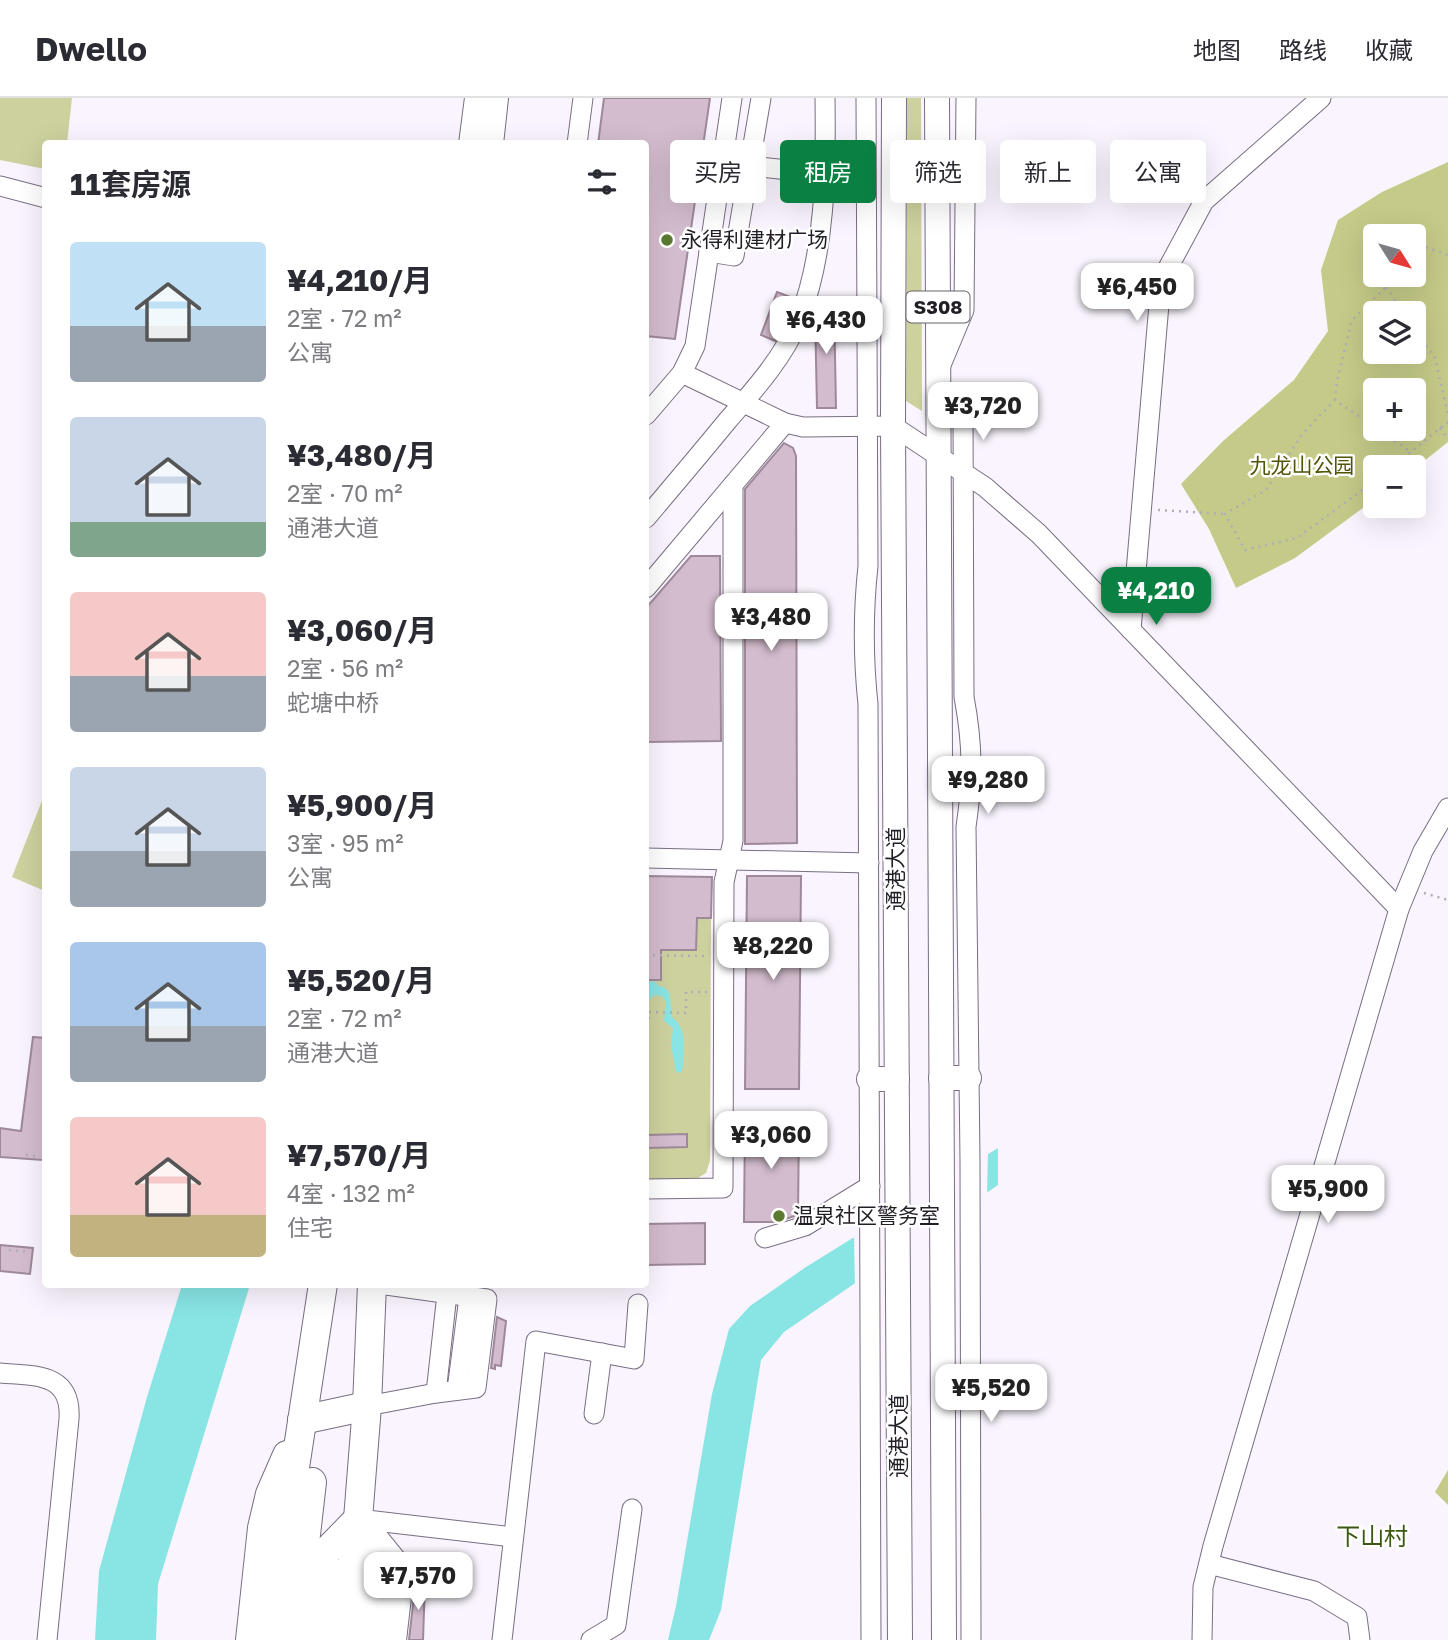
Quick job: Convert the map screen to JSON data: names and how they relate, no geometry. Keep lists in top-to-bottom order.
{
  "streets": {
    "main road": ["S308", "通港大道"]
  },
  "districts": ["下山村"],
  "parks": ["九龙山公园"],
  "places": ["永得利建材广场", "温泉社区警务室"],
  "north": "bottom right",
  "page": {
    "header": "Dwello",
    "nav": ["地图", "路线", "收藏"],
    "chip": [
      "买房",
      "租房",
      "筛选",
      "新上",
      "公寓"
    ],
    "heading": "11套房源",
    "map_buttons": ["+", "−"],
    "list": [
      {
        "name": "¥4,210/月",
        "note": "2室 · 72 m² · 公寓"
      },
      {
        "name": "¥3,480/月",
        "note": "2室 · 70 m² · 通港大道"
      },
      {
        "name": "¥3,060/月",
        "note": "2室 · 56 m² · 蛇塘中桥"
      },
      {
        "name": "¥5,900/月",
        "note": "3室 · 95 m² · 公寓"
      },
      {
        "name": "¥5,520/月",
        "note": "2室 · 72 m² · 通港大道"
      },
      {
        "name": "¥7,570/月",
        "note": "4室 · 132 m² · 住宅"
      }
    ],
    "price": [
      "¥6,450",
      "¥6,430",
      "¥3,720",
      "¥4,210",
      "¥3,480",
      "¥9,280",
      "¥8,220",
      "¥3,060",
      "¥5,900",
      "¥5,520",
      "¥7,570"
    ]
  }
}
